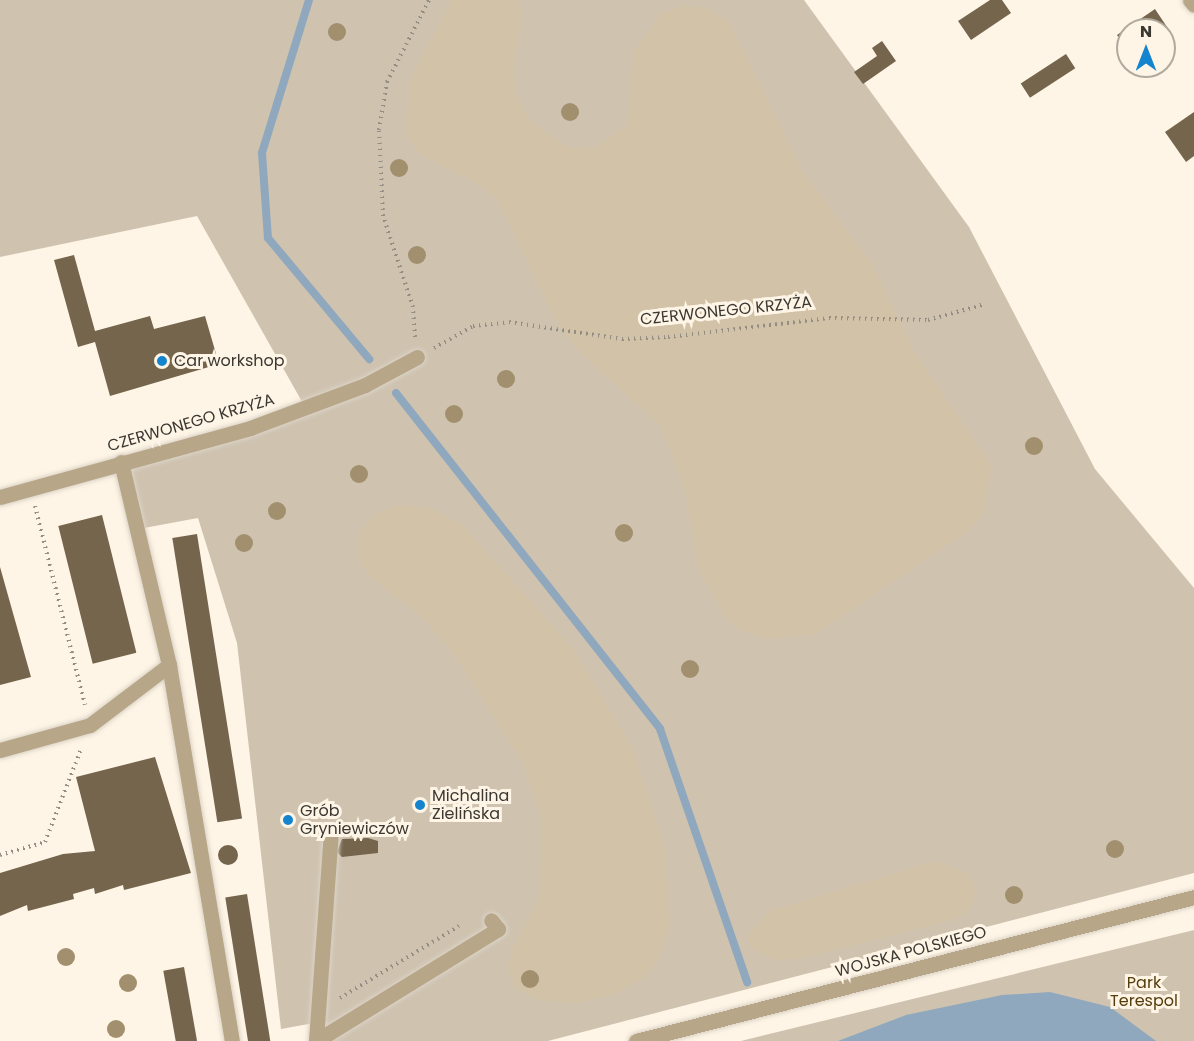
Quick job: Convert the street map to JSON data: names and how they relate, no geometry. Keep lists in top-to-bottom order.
{
  "streets": {
    "street": ["CZERWONEGO KRZYŻA", "WOJSKA POLSKIEGO"]
  },
  "parks": ["Park Terespol"],
  "places": ["Car workshop", "Michalina Zielińska", "Grób Gryniewiczów"],
  "north": "top"
}
